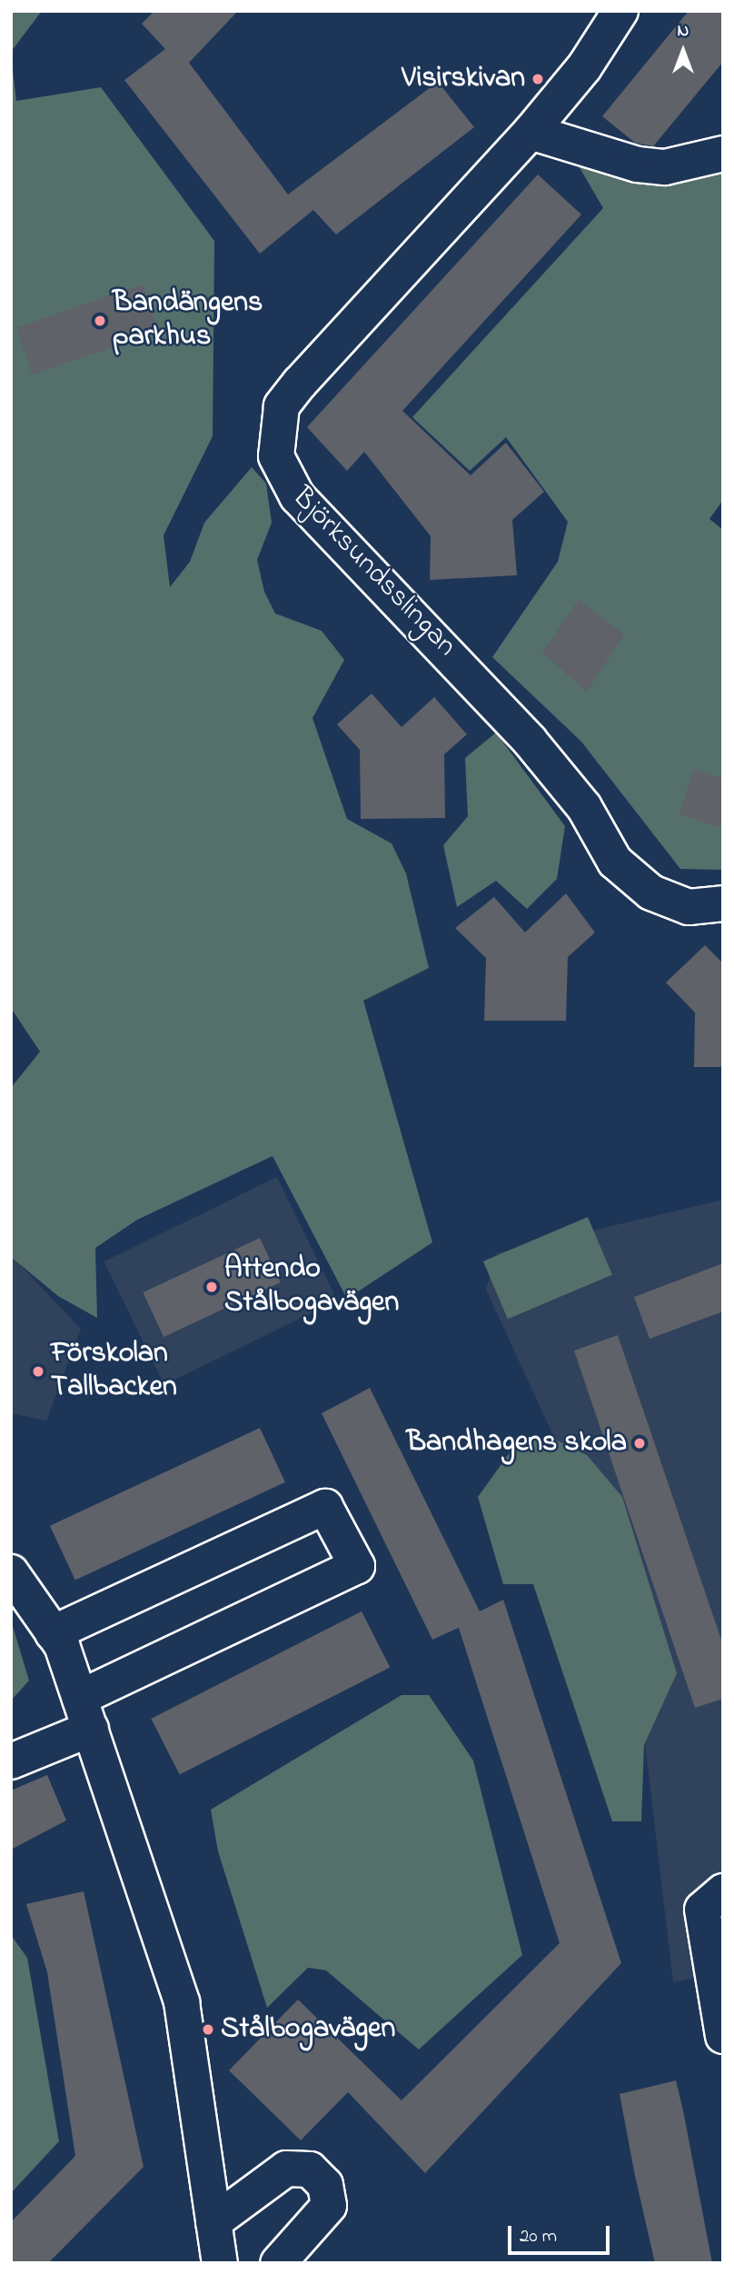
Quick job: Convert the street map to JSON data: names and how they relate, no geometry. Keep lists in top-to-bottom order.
{
  "streets": {
    "street": ["Björksundsslingan"]
  },
  "places": [
    "Visirskivan",
    "Bandängens parkhus",
    "Attendo Stålbogavägen",
    "Förskolan Tallbacken",
    "Bandhagens skola",
    "Stålbogavägen"
  ],
  "scale_bar": "20 m",
  "north": "top"
}
